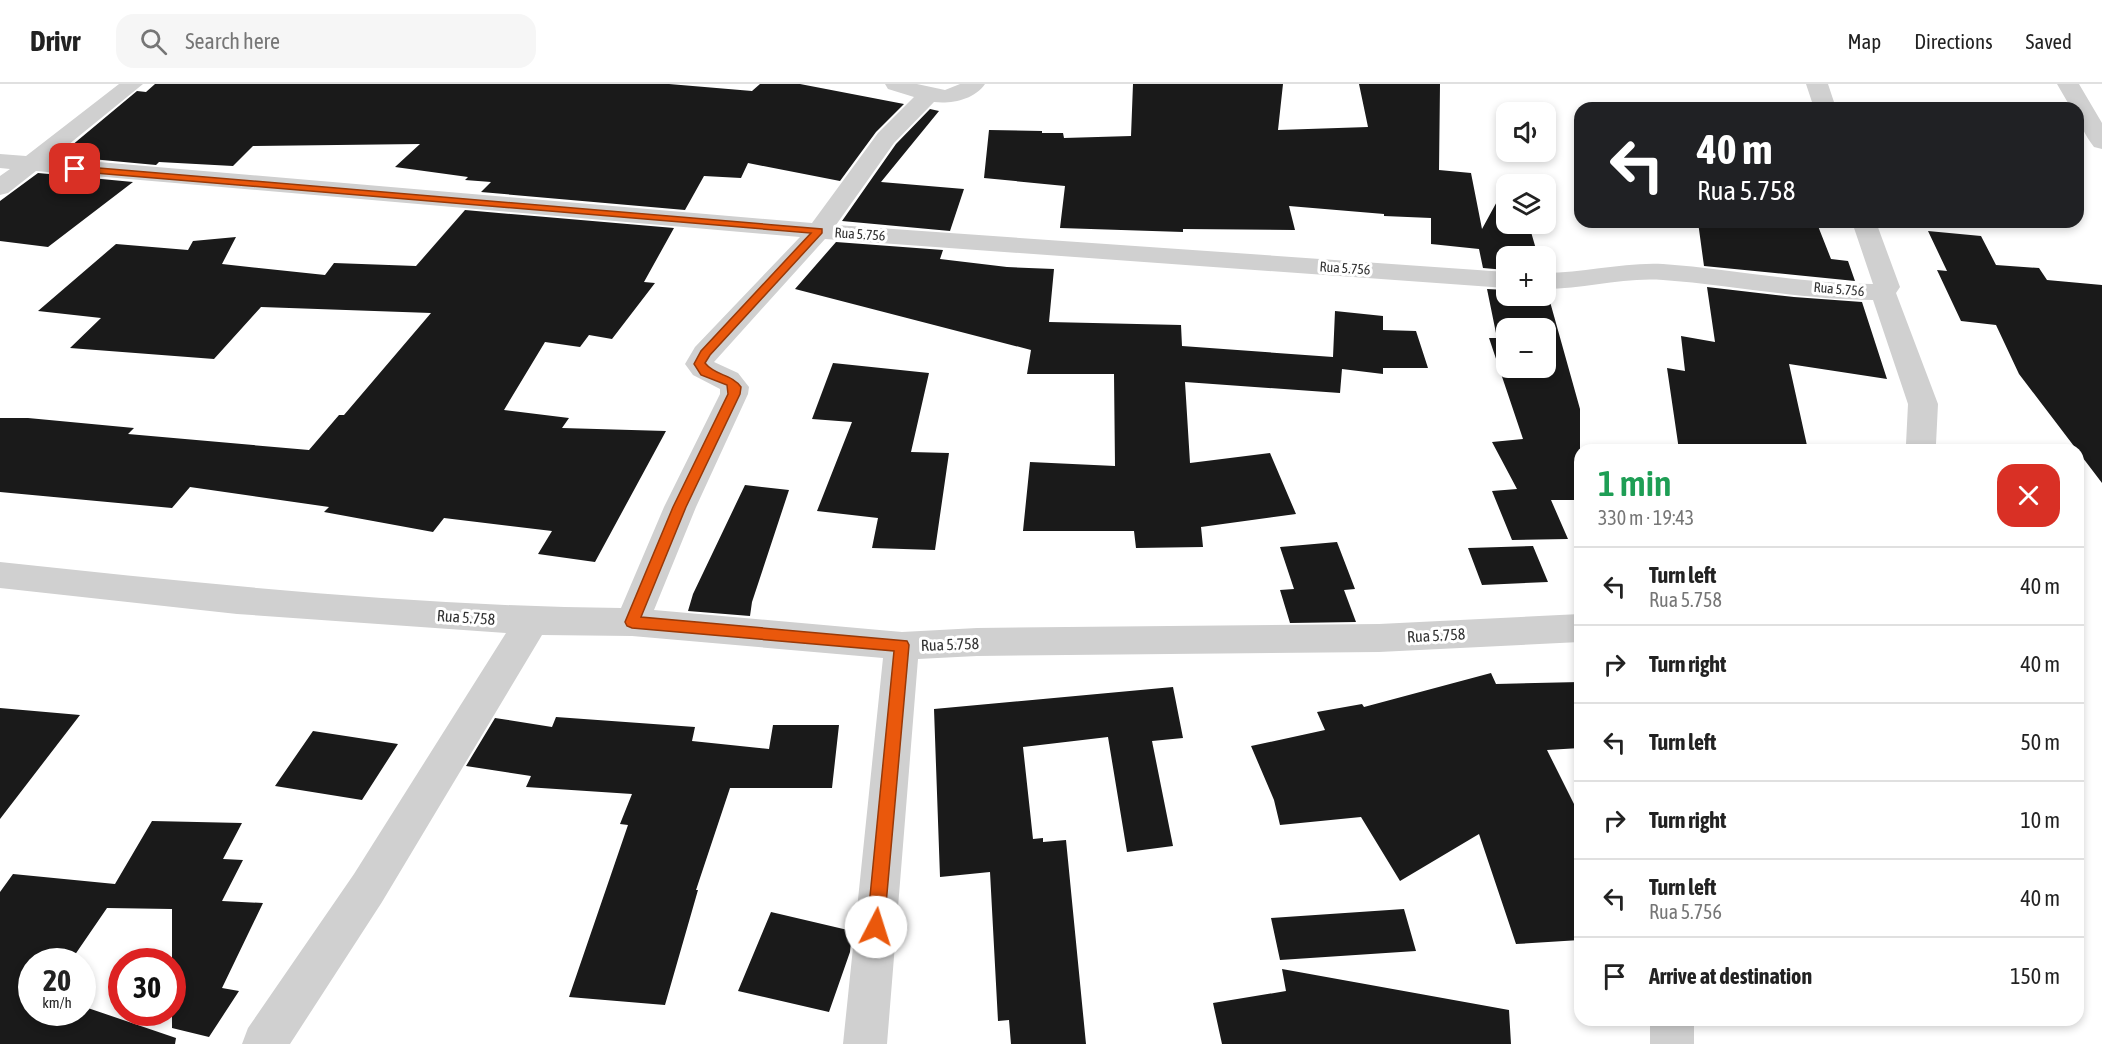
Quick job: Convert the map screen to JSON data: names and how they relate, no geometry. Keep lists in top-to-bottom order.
{
  "streets": {
    "street": ["Rua 5.756", "Rua 5.758"]
  },
  "page": {
    "header": "Drivr",
    "search": "Search here",
    "nav": ["Map", "Directions", "Saved"],
    "map_buttons": ["+", "−"],
    "turn": ["40 m", "Rua 5.758"],
    "heading": ["1 min", "330 m · 19:43"],
    "list": [
      {
        "name": "Turn left",
        "note": "Rua 5.758",
        "value": "40 m"
      },
      {
        "name": "Turn right",
        "value": "40 m"
      },
      {
        "name": "Turn left",
        "value": "50 m"
      },
      {
        "name": "Turn right",
        "value": "10 m"
      },
      {
        "name": "Turn left",
        "note": "Rua 5.756",
        "value": "40 m"
      },
      {
        "name": "Arrive at destination",
        "value": "150 m"
      }
    ],
    "speed": "20 km/h",
    "limit": "30"
  }
}
